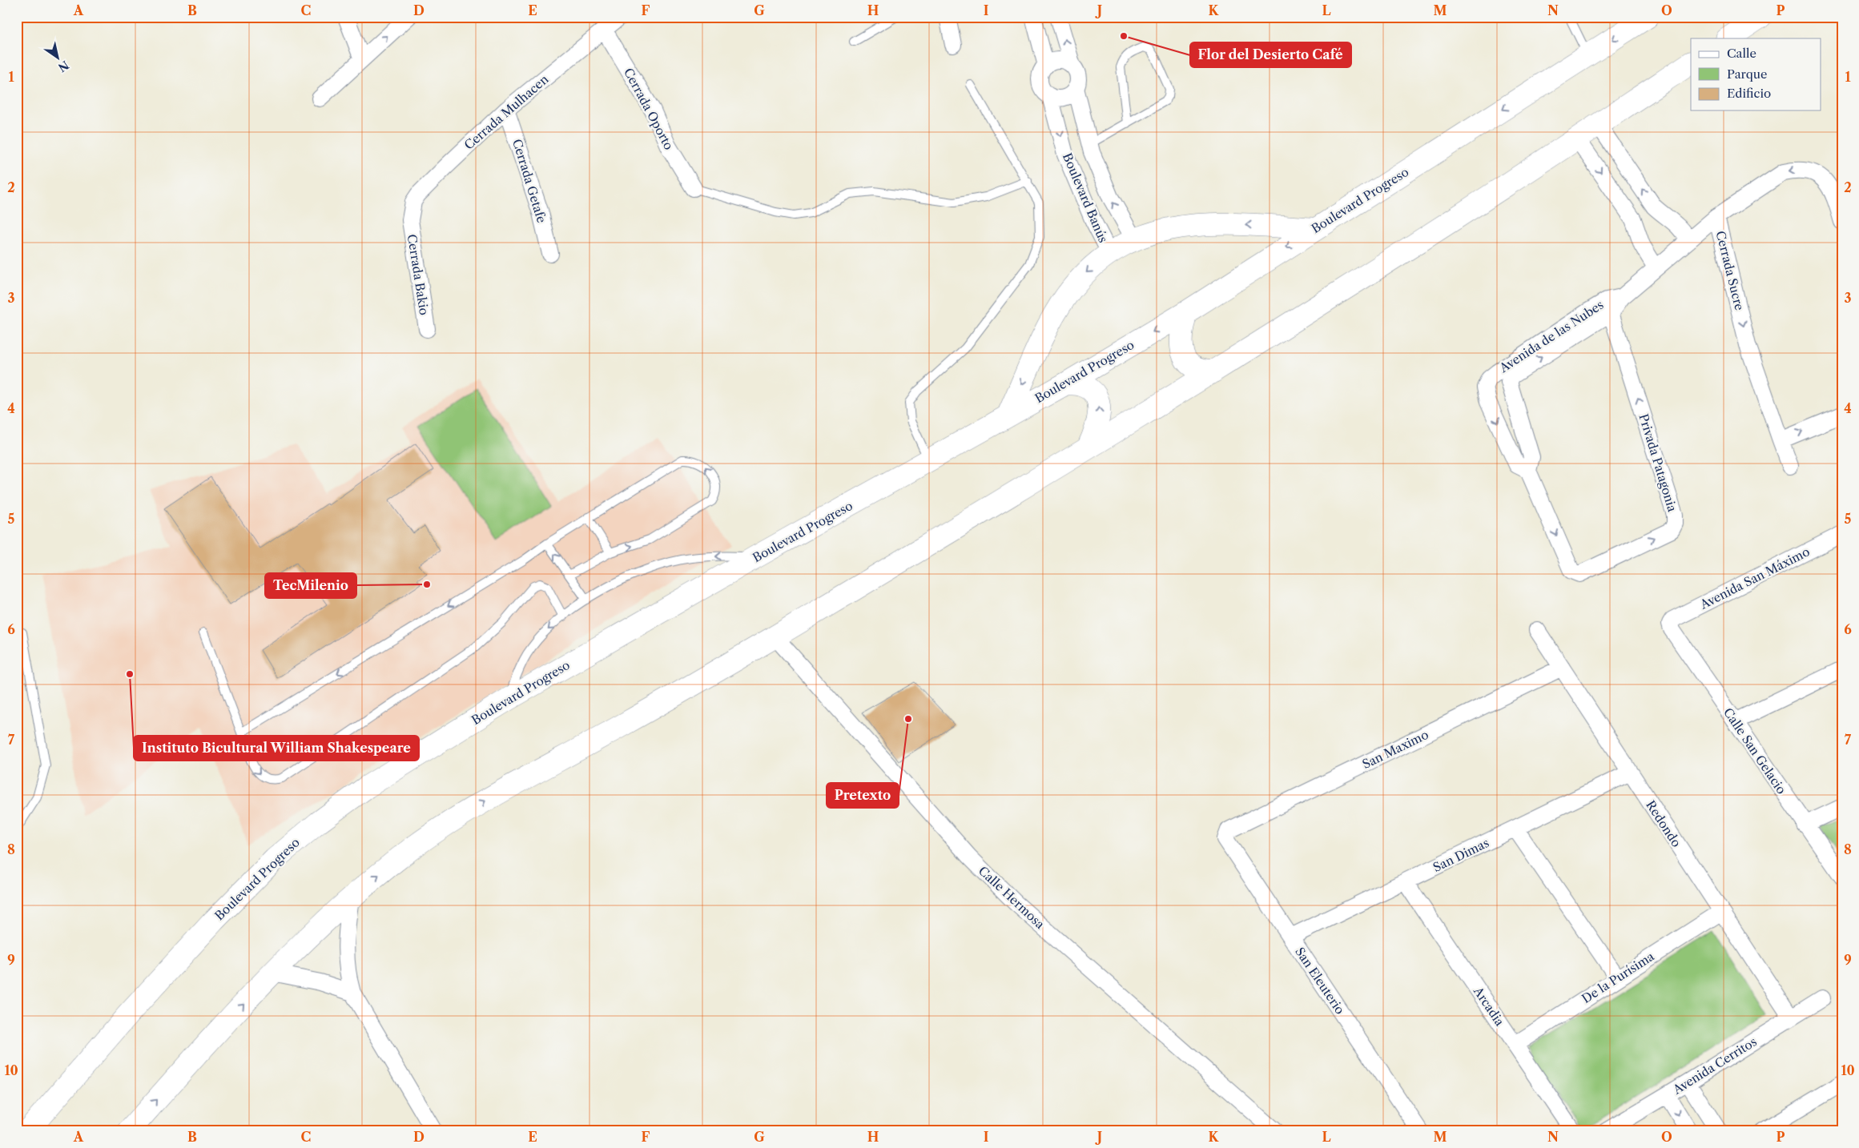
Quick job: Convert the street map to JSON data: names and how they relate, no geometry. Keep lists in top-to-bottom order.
{
  "streets": {
    "main road": ["Boulevard Progreso"],
    "street": [
      "Cerrada Oporto",
      "Cerrada Mulhacen",
      "Cerrada Getafe",
      "Boulevard Banús",
      "Cerrada Sucre",
      "Cerrada Bakio",
      "Avenida de las Nubes",
      "Privada Patagonia",
      "Avenida San Máximo",
      "San Maximo",
      "Calle San Gelacio",
      "Redondo",
      "San Dimas",
      "Calle Hermosa",
      "De la Purísima",
      "San Eleuterio",
      "Arcadia",
      "Avenida Cerritos"
    ]
  },
  "crossings": [
    ["Cerrada Oporto", "Cerrada Mulhacen"],
    ["Cerrada Mulhacen", "Cerrada Getafe"],
    ["Cerrada Mulhacen", "Cerrada Bakio"],
    ["Cerrada Sucre", "Avenida de las Nubes"],
    ["Avenida de las Nubes", "Privada Patagonia"],
    ["Avenida San Máximo", "Calle San Gelacio"],
    ["San Maximo", "Redondo"],
    ["San Maximo", "San Eleuterio"],
    ["Redondo", "San Dimas"],
    ["Redondo", "De la Purísima"],
    ["Redondo", "Avenida Cerritos"],
    ["San Dimas", "San Eleuterio"],
    ["San Dimas", "Arcadia"],
    ["De la Purísima", "Arcadia"]
  ],
  "places": [
    "Flor del Desierto Café",
    "TecMilenio",
    "Instituto Bicultural William Shakespeare",
    "Pretexto"
  ],
  "legend": ["Calle", "Parque", "Edificio"],
  "north": "bottom right",
  "grid": {
    "columns": [
      "A",
      "B",
      "C",
      "D",
      "E",
      "F",
      "G",
      "H",
      "I",
      "J",
      "K",
      "L",
      "M",
      "N",
      "O",
      "P"
    ],
    "rows": [
      "1",
      "2",
      "3",
      "4",
      "5",
      "6",
      "7",
      "8",
      "9",
      "10"
    ]
  }
}
